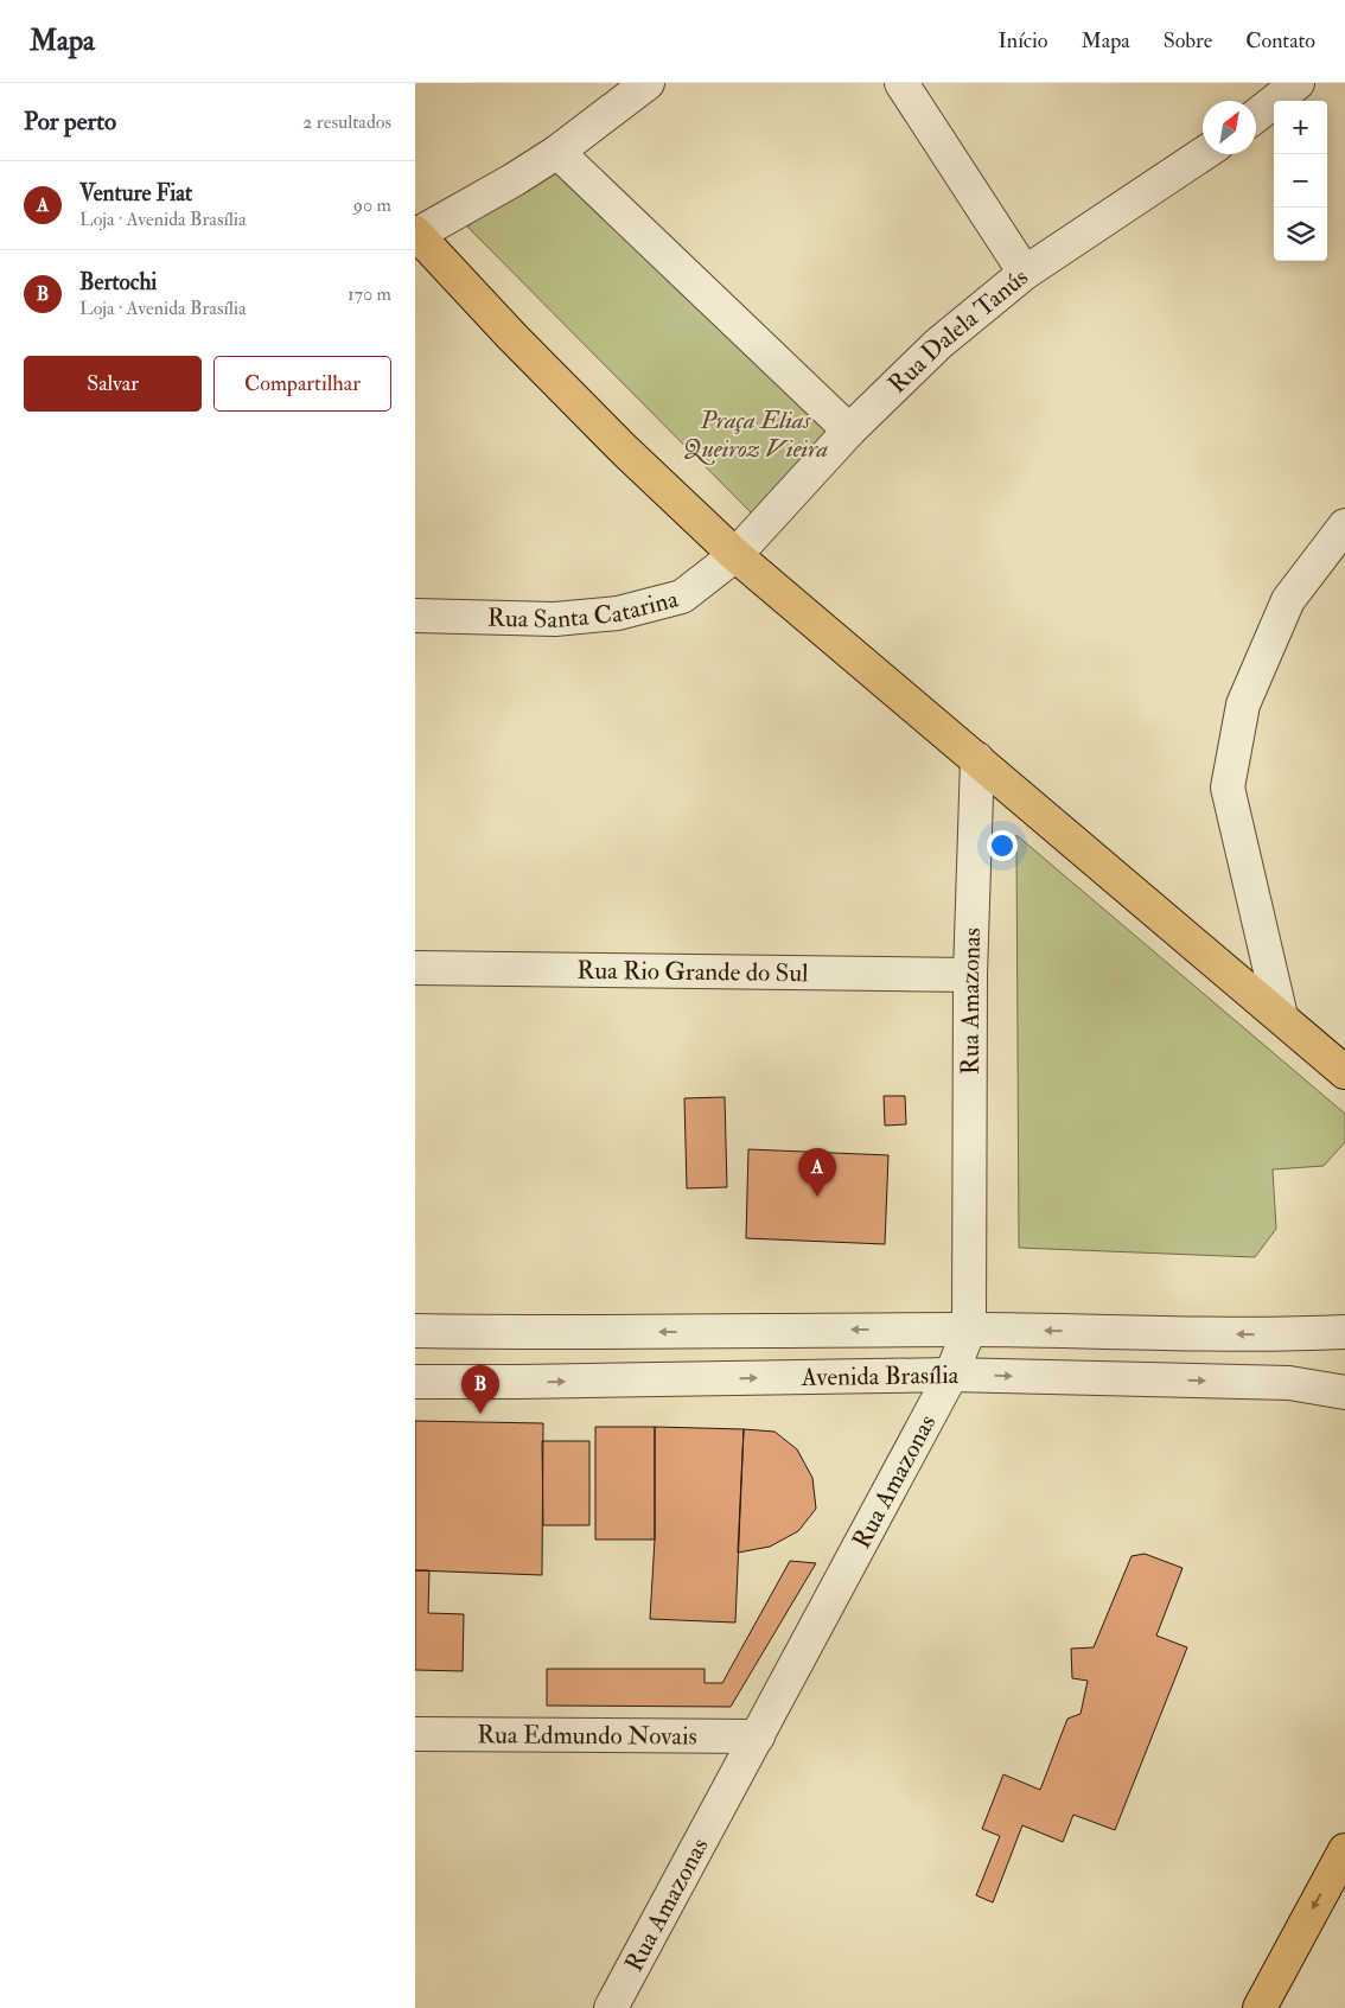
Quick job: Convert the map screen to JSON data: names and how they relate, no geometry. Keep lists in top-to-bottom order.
{
  "streets": {
    "street": [
      "Rua Dalela Tanús",
      "Rua Santa Catarina",
      "Rua Rio Grande do Sul",
      "Rua Amazonas",
      "Avenida Brasília",
      "Rua Edmundo Novais"
    ]
  },
  "crossings": [
    ["Rua Dalela Tanús", "Rua Santa Catarina"],
    ["Rua Rio Grande do Sul", "Rua Amazonas"],
    ["Rua Amazonas", "Avenida Brasília"],
    ["Rua Amazonas", "Rua Edmundo Novais"]
  ],
  "parks": ["Praça Elias Queiroz Vieira"],
  "north": "top right",
  "page": {
    "header": "Mapa",
    "nav": [
      "Início",
      "Mapa",
      "Sobre",
      "Contato"
    ],
    "heading": ["Por perto", "2 resultados"],
    "map_buttons": ["+", "−"],
    "list": [
      {
        "mark": "A",
        "name": "Venture Fiat",
        "note": "Loja · Avenida Brasília",
        "value": "90 m"
      },
      {
        "mark": "B",
        "name": "Bertochi",
        "note": "Loja · Avenida Brasília",
        "value": "170 m"
      }
    ],
    "buttons": ["Salvar", "Compartilhar"],
    "pins": ["A", "B"]
  }
}
